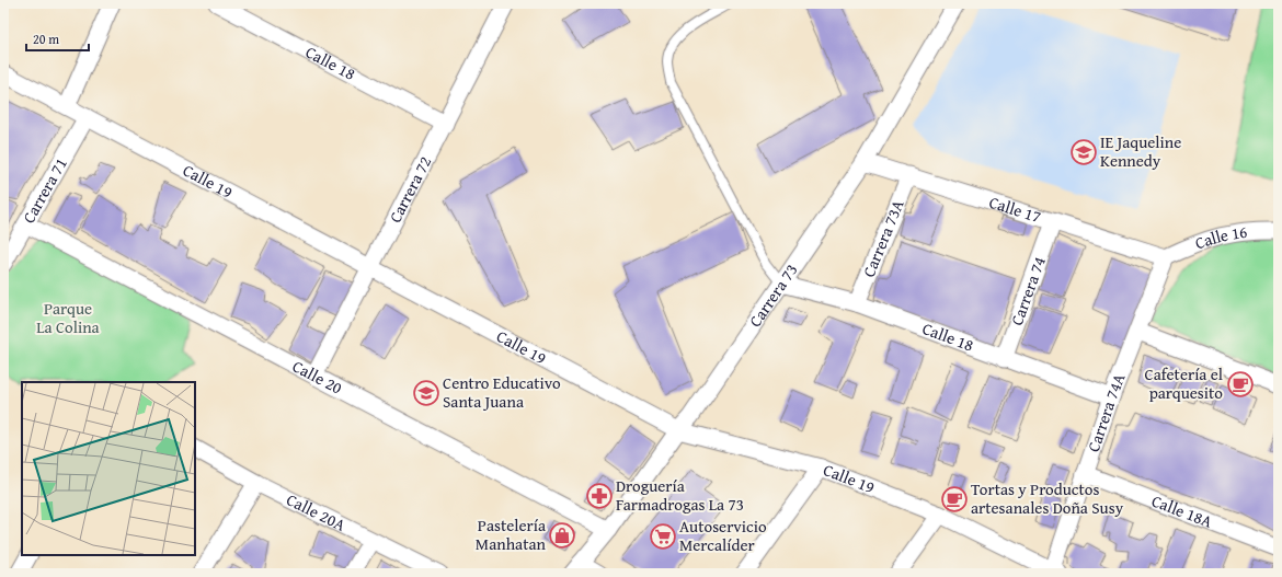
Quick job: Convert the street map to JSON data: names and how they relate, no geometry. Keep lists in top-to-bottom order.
{
  "streets": {
    "street": [
      "Calle 18",
      "Calle 19",
      "Carrera 72",
      "Carrera 71",
      "Calle 17",
      "Carrera 73A",
      "Calle 16",
      "Carrera 74",
      "Carrera 73",
      "Calle 20",
      "Carrera 74A",
      "Calle 18A",
      "Calle 20A"
    ]
  },
  "crossings": [
    ["Calle 18", "Carrera 72"],
    ["Calle 18", "Carrera 73A"],
    ["Calle 18", "Carrera 74"],
    ["Calle 18", "Carrera 73"],
    ["Calle 18", "Carrera 74A"],
    ["Calle 19", "Carrera 72"],
    ["Calle 19", "Carrera 71"],
    ["Calle 19", "Carrera 73"],
    ["Calle 19", "Carrera 74A"],
    ["Carrera 72", "Calle 20"],
    ["Carrera 71", "Calle 20"],
    ["Calle 17", "Carrera 73A"],
    ["Calle 17", "Calle 16"],
    ["Calle 17", "Carrera 74"],
    ["Calle 17", "Carrera 73"],
    ["Calle 17", "Carrera 74A"],
    ["Calle 16", "Carrera 74A"],
    ["Carrera 73", "Calle 20"],
    ["Carrera 74A", "Calle 18A"]
  ],
  "parks": ["Parque La Colina"],
  "places": {
    "school or university": ["IE Jaqueline Kennedy", "Centro Educativo Santa Juana"],
    "cafe": ["Cafetería el parquesito", "Tortas y Productos artesanales Doña Susy"],
    "pharmacy": ["Droguería Farmadrogas La 73"],
    "shop": ["Pastelería Manhatan"],
    "supermarket": ["Autoservicio Mercalíder"]
  },
  "scale_bar": "20 m"
}
